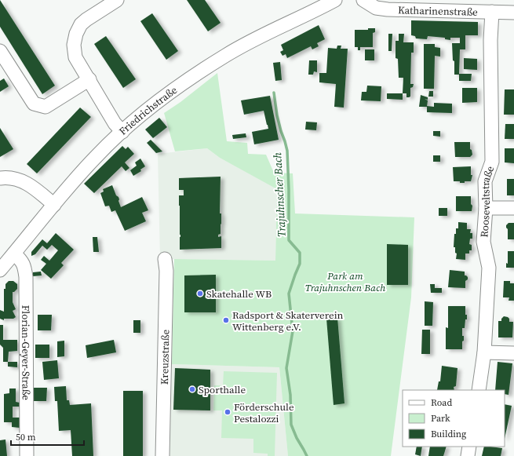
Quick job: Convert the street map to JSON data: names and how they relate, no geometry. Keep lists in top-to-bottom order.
{
  "streets": {
    "street": [
      "Katharinenstraße",
      "Friedrichstraße",
      "Rooseveltstraße",
      "Florian-Geyer-Straße",
      "Kreuzstraße"
    ]
  },
  "crossings": [
    ["Katharinenstraße", "Rooseveltstraße"],
    ["Friedrichstraße", "Florian-Geyer-Straße"]
  ],
  "water": ["Trajuhnscher Bach"],
  "parks": ["Park am Trajuhnschen Bach"],
  "places": [
    "Skatehalle WB",
    "Radsport & Skaterverein Wittenberg e.V.",
    "Sporthalle",
    "Förderschule Pestalozzi"
  ],
  "legend": ["Road", "Park", "Building"],
  "scale_bar": "50 m"
}
